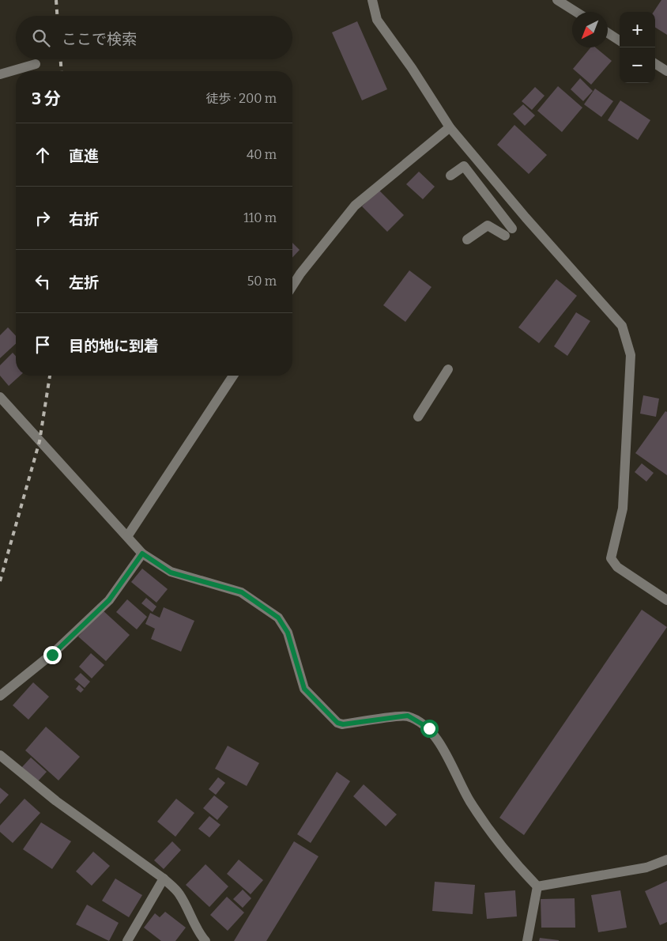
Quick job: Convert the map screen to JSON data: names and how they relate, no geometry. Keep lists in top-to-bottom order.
{
  "north": "bottom left",
  "page": {
    "map_buttons": ["+", "−"],
    "search": "ここで検索",
    "heading": ["3 分", "徒歩 · 200 m"],
    "list": [
      ["直進", "40 m"],
      ["右折", "110 m"],
      ["左折", "50 m"],
      "目的地に到着"
    ]
  }
}
